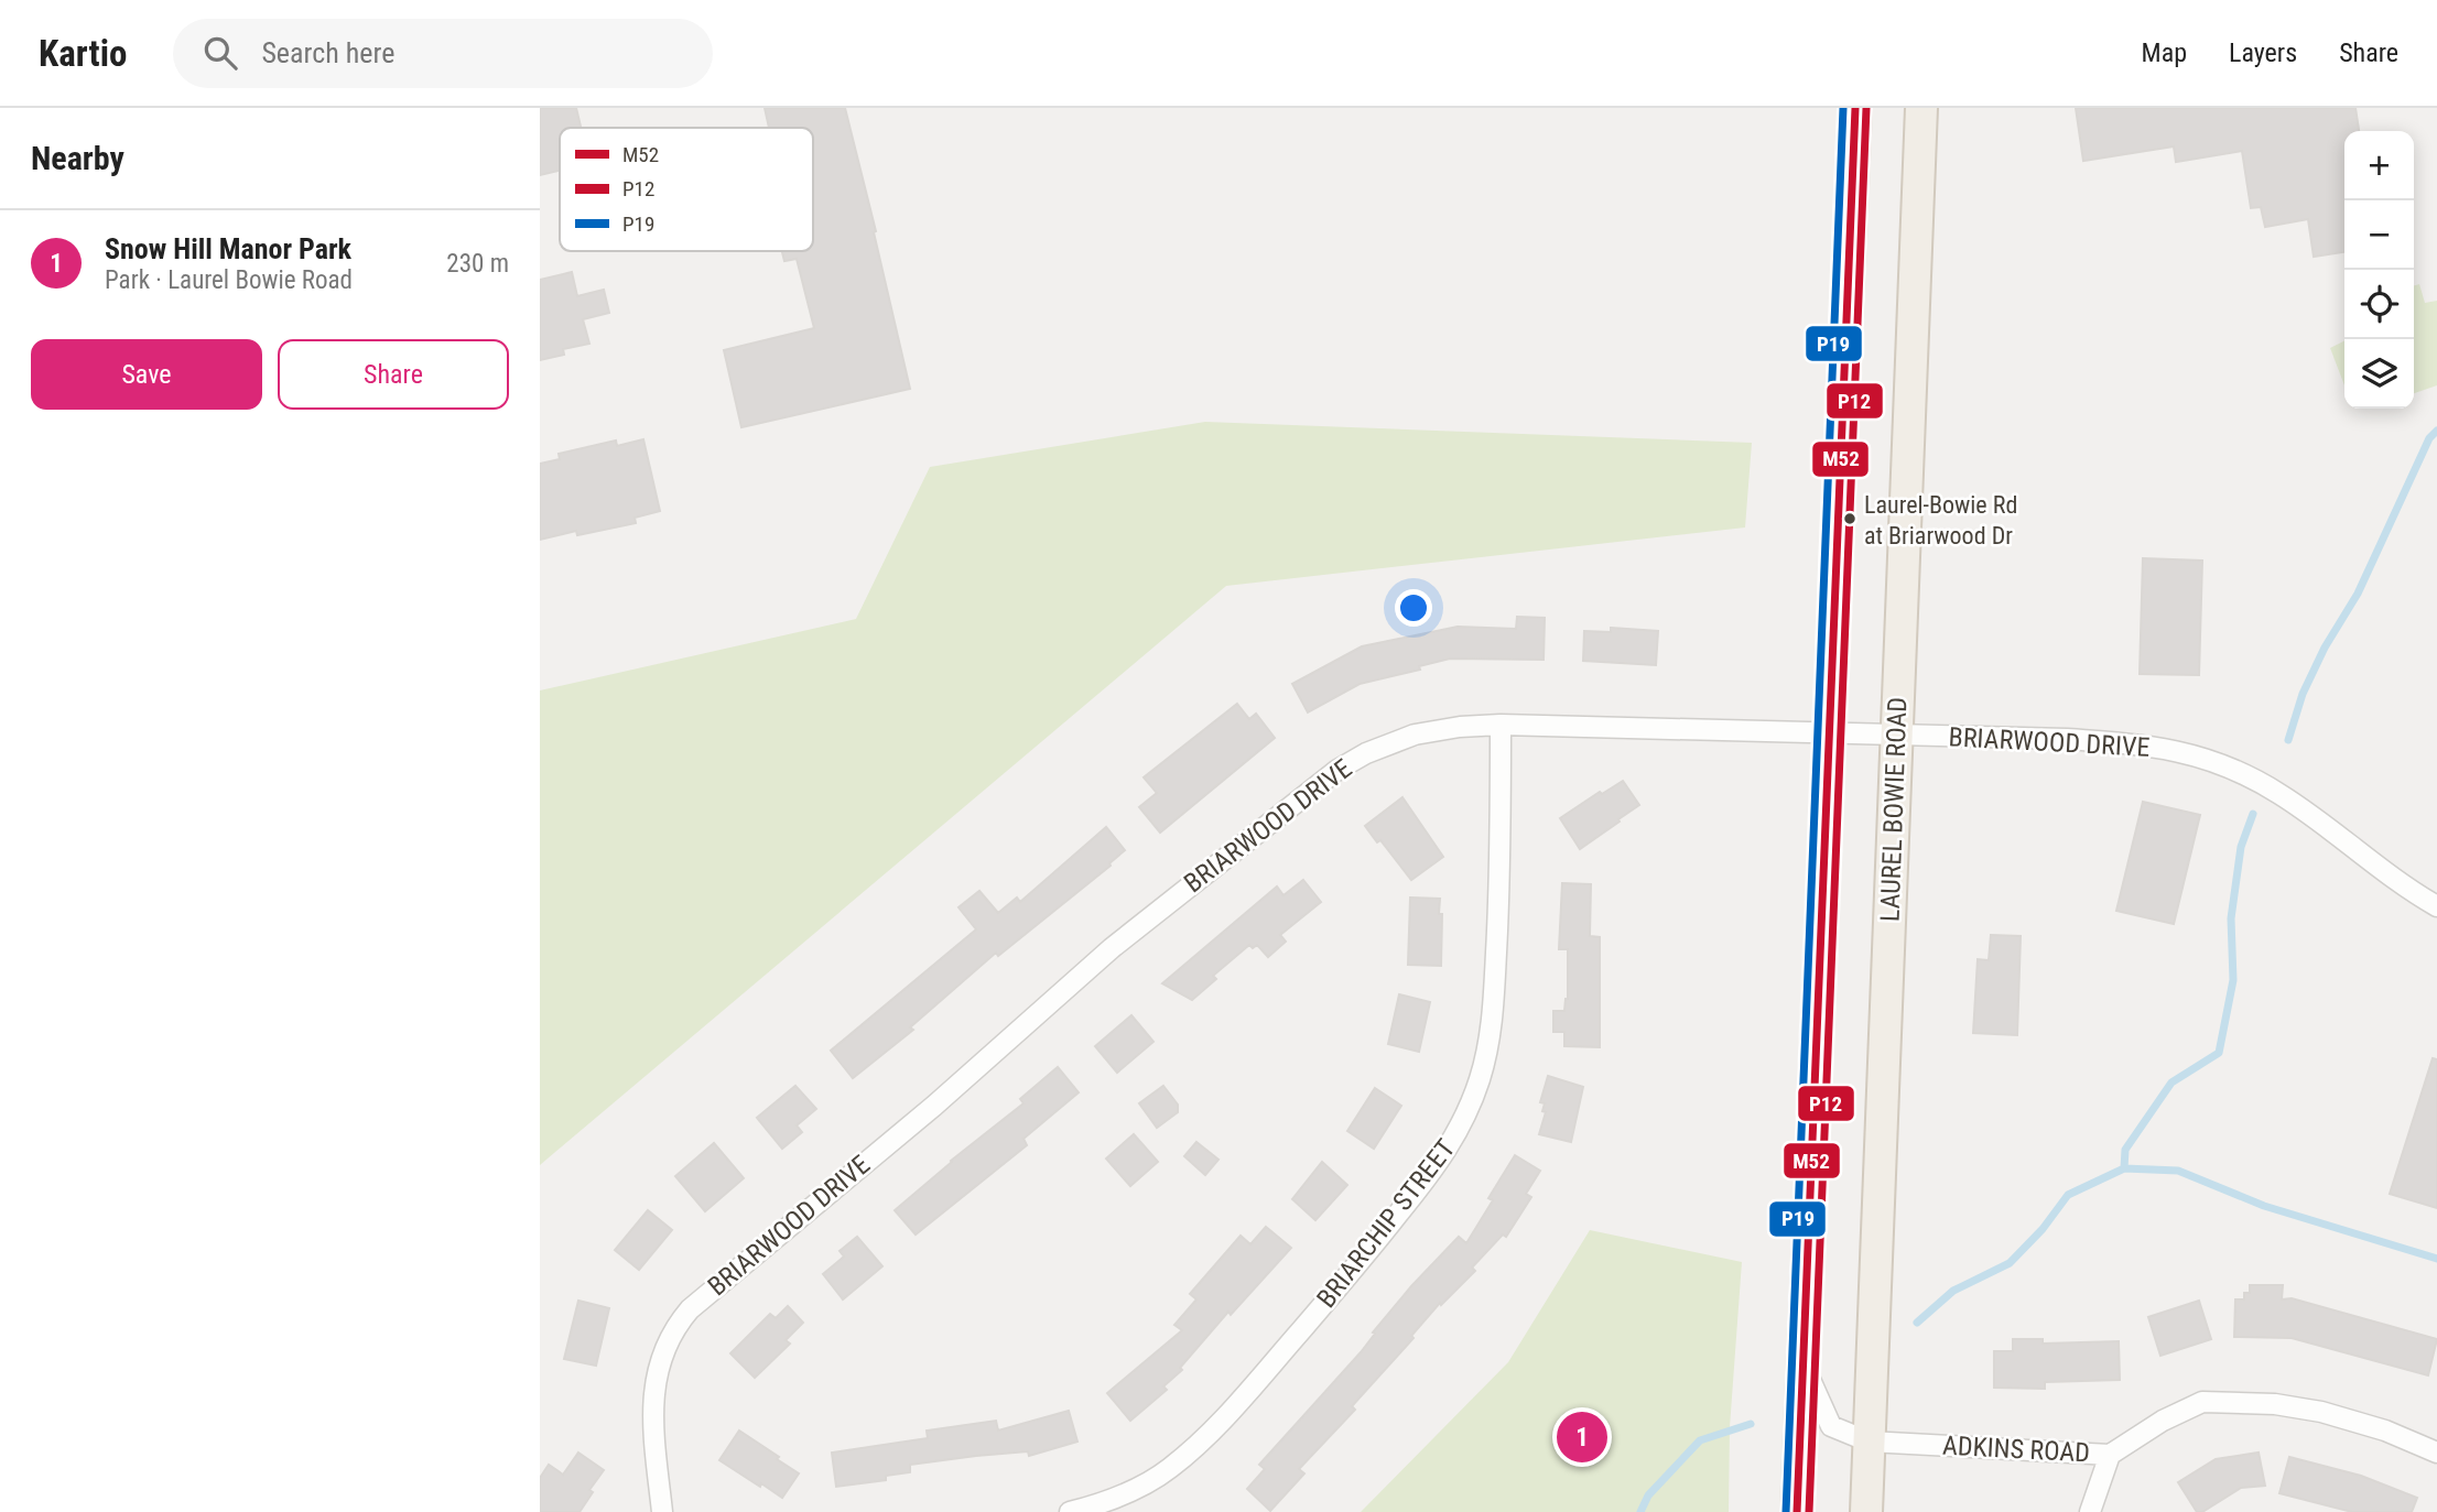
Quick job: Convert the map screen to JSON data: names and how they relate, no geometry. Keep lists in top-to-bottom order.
{
  "streets": {
    "main road": ["LAUREL BOWIE ROAD"],
    "street": ["BRIARWOOD DRIVE", "BRIARCHIP STREET", "ADKINS ROAD"]
  },
  "crossings": [
    ["BRIARWOOD DRIVE", "LAUREL BOWIE ROAD"],
    ["BRIARWOOD DRIVE", "BRIARCHIP STREET"],
    ["LAUREL BOWIE ROAD", "ADKINS ROAD"]
  ],
  "places": ["Laurel-Bowie Rd at Briarwood Dr"],
  "lines": ["transit line M52", "transit line P12", "transit line P19"],
  "legend": ["M52", "P12", "P19"],
  "page": {
    "header": "Kartio",
    "search": "Search here",
    "nav": ["Map", "Layers", "Share"],
    "heading": "Nearby",
    "map_buttons": ["+", "−"],
    "list": [
      {
        "mark": "1",
        "name": "Snow Hill Manor Park",
        "note": "Park · Laurel Bowie Road",
        "value": "230 m"
      }
    ],
    "buttons": ["Save", "Share"],
    "pins": "1"
  }
}
